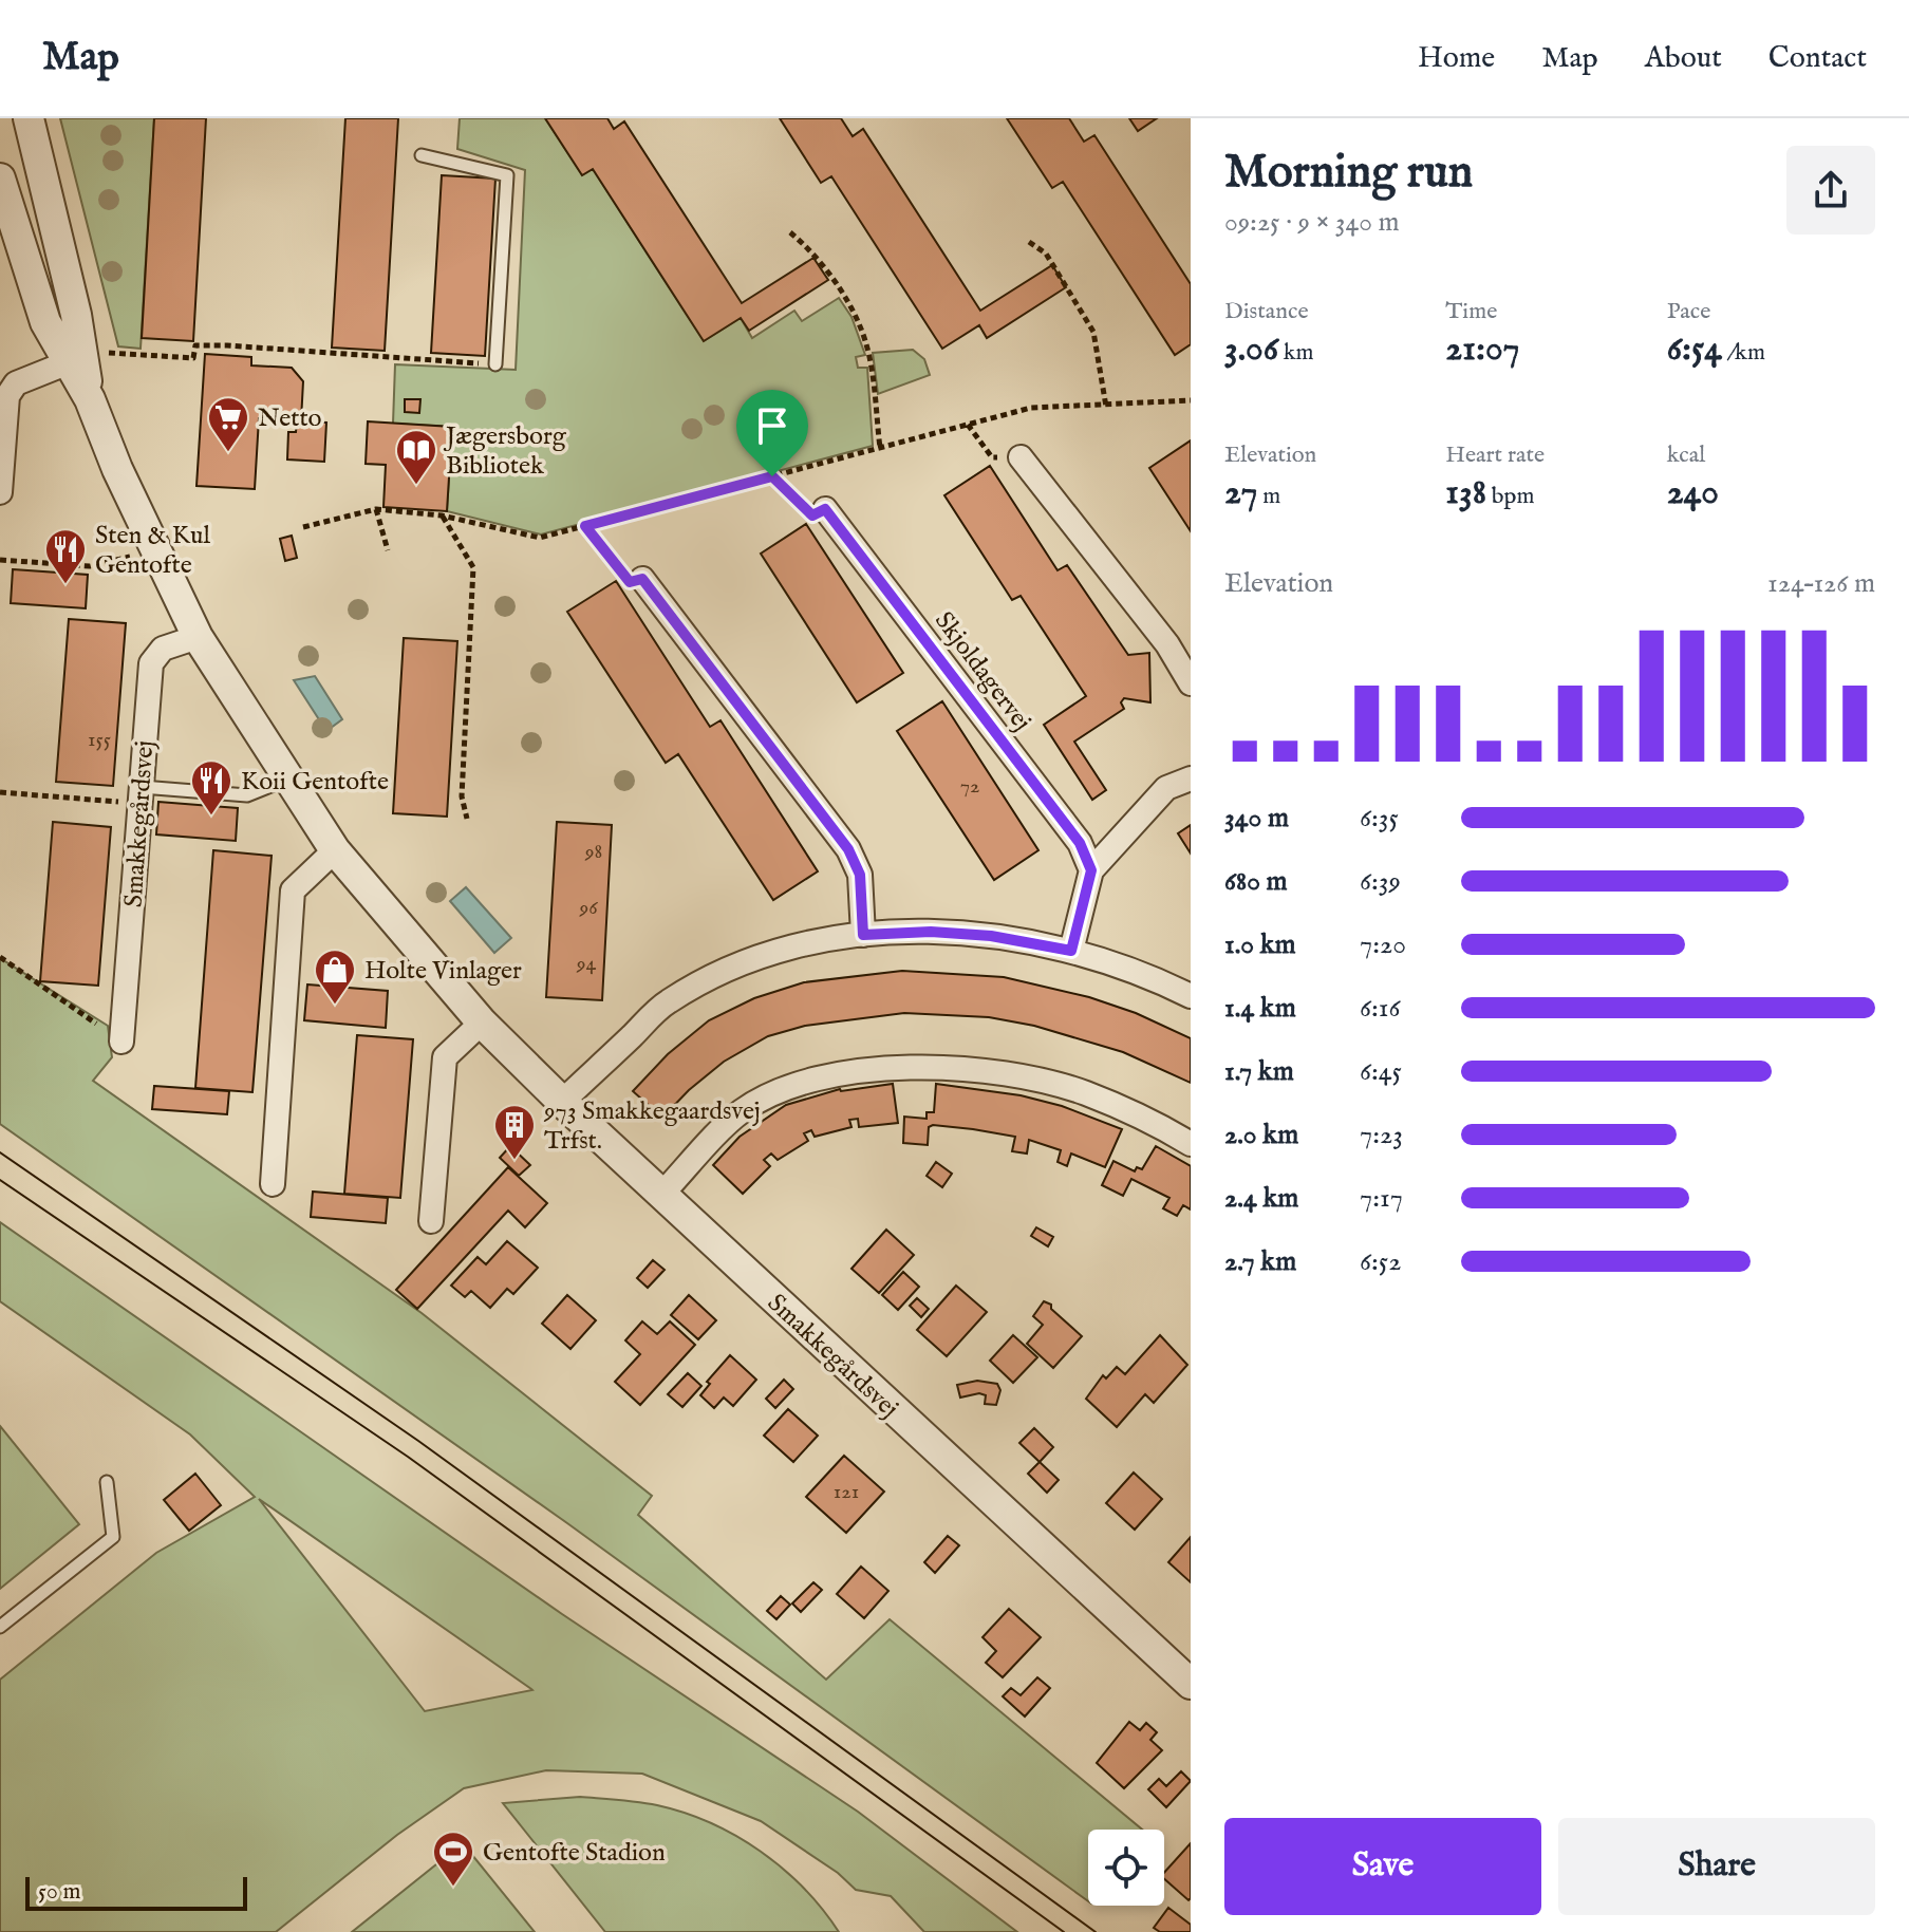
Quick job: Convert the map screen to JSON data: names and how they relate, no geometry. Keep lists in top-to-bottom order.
{
  "streets": {
    "street": ["Skjoldagervej", "Smakkegårdsvej"]
  },
  "places": {
    "supermarket": ["Netto"],
    "library": ["Jægersborg Bibliotek"],
    "restaurant": ["Sten & Kul Gentofte", "Koii Gentofte"],
    "shop": ["Holte Vinlager"],
    "building": ["973 Smakkegaardsvej Trfst."],
    "sports": ["Gentofte Stadion"]
  },
  "house_numbers": [
    "155",
    "72",
    "98",
    "96",
    "94",
    "121"
  ],
  "scale_bar": "50 m",
  "page": {
    "header": "Map",
    "nav": [
      "Home",
      "Map",
      "About",
      "Contact"
    ],
    "heading": ["Morning run", "09:25 · 9 × 340 m"],
    "stats": [
      ["Distance", "3.06 km"],
      ["Time", "21:07"],
      ["Pace", "6:54 /km"],
      ["Elevation", "27 m"],
      ["Heart rate", "138 bpm"],
      ["kcal", "240"]
    ],
    "chart": ["Elevation", "124–126 m"],
    "list": [
      {
        "name": "340 m",
        "note": "6:35"
      },
      {
        "name": "680 m",
        "note": "6:39"
      },
      {
        "name": "1.0 km",
        "note": "7:20"
      },
      {
        "name": "1.4 km",
        "note": "6:16"
      },
      {
        "name": "1.7 km",
        "note": "6:45"
      },
      {
        "name": "2.0 km",
        "note": "7:23"
      },
      {
        "name": "2.4 km",
        "note": "7:17"
      },
      {
        "name": "2.7 km",
        "note": "6:52"
      }
    ],
    "buttons": ["Save", "Share"],
    "scale": "50 m"
  }
}
